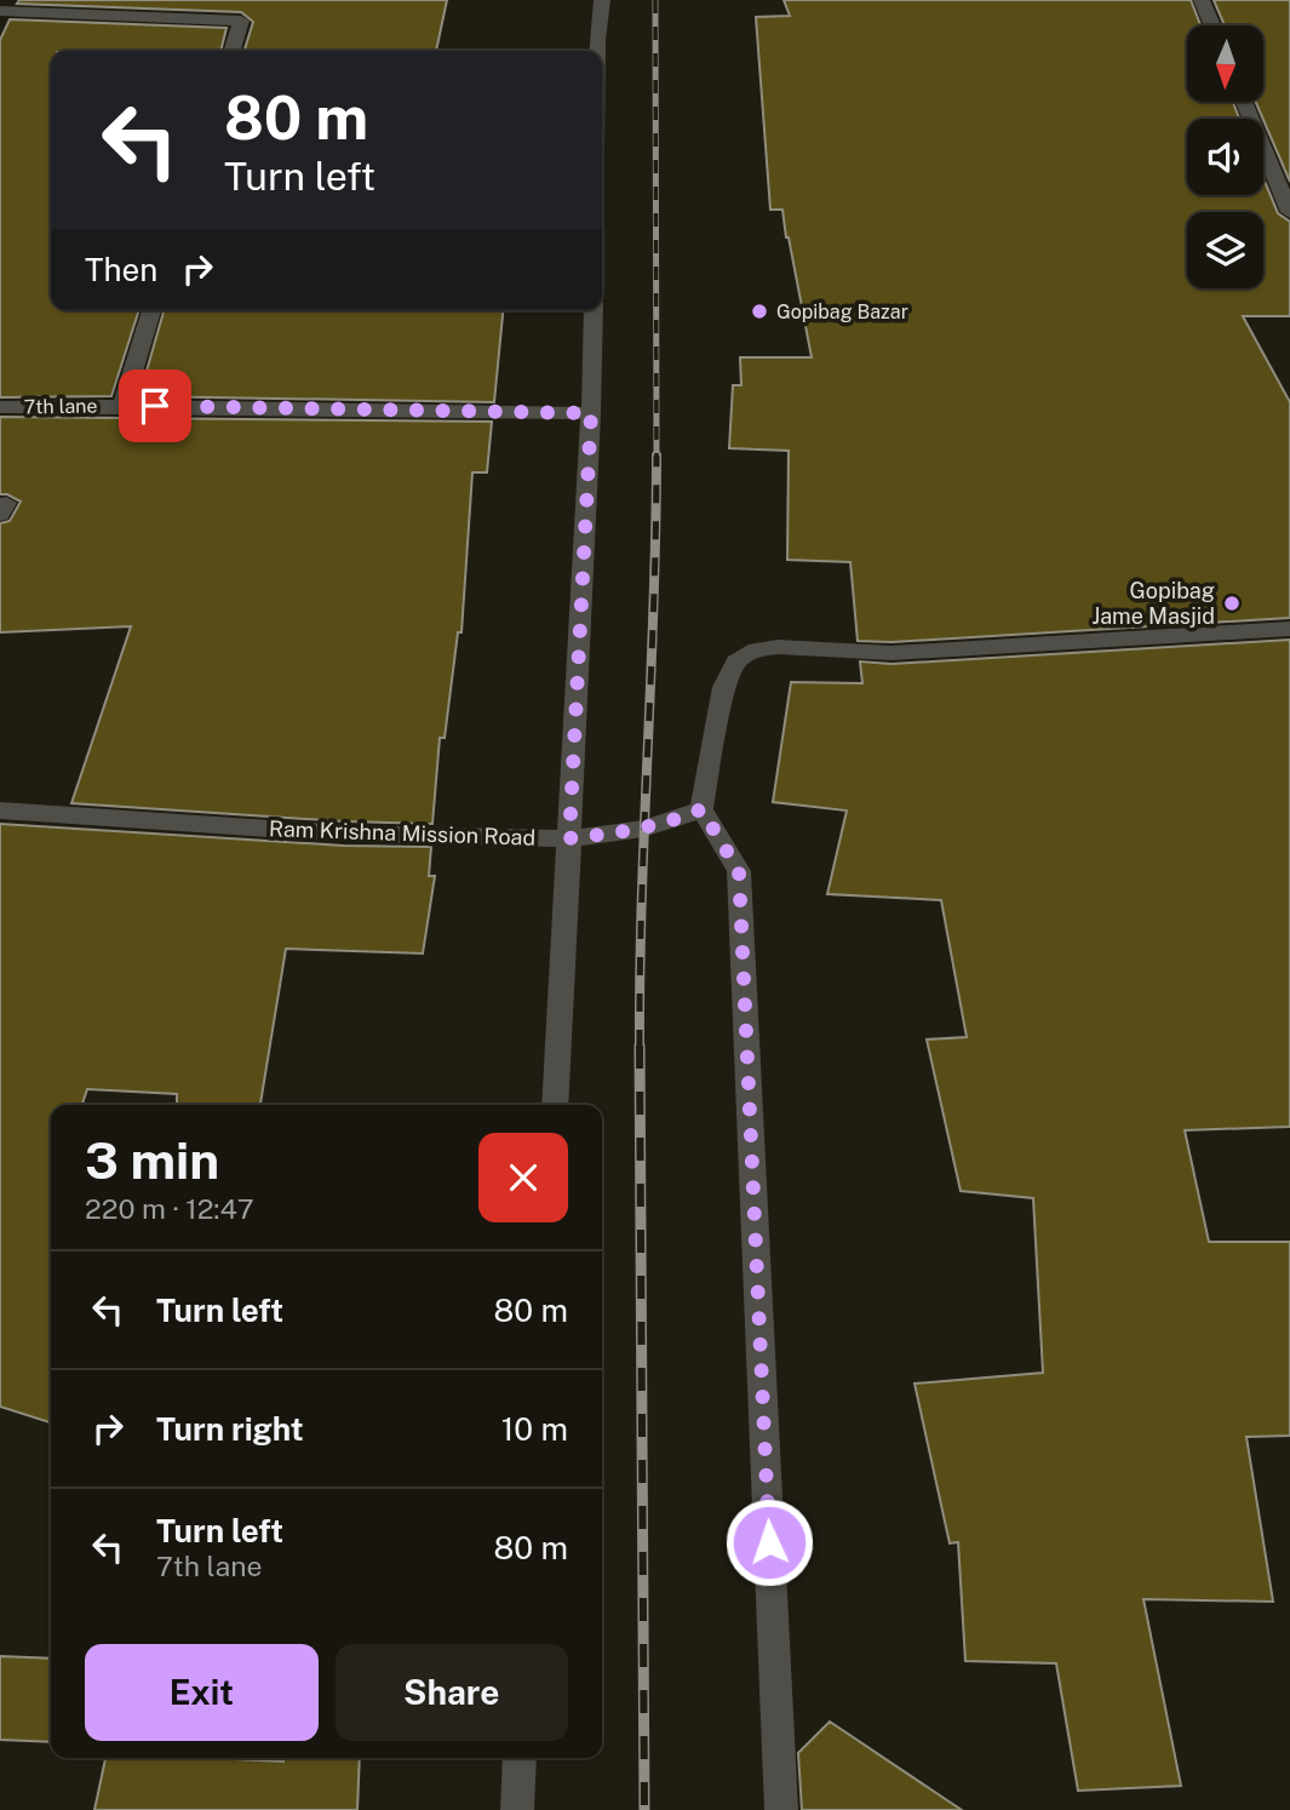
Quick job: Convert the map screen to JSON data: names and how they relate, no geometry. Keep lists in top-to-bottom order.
{
  "streets": {
    "street": ["7th lane", "Ram Krishna Mission Road"]
  },
  "places": ["Gopibag Bazar", "Gopibag Jame Masjid"],
  "north": "bottom",
  "page": {
    "turn": ["80 m", "Turn left"],
    "then": "Then",
    "heading": ["3 min", "220 m · 12:47"],
    "list": [
      {
        "name": "Turn left",
        "value": "80 m"
      },
      {
        "name": "Turn right",
        "value": "10 m"
      },
      {
        "name": "Turn left",
        "note": "7th lane",
        "value": "80 m"
      }
    ],
    "buttons": ["Exit", "Share"]
  }
}
